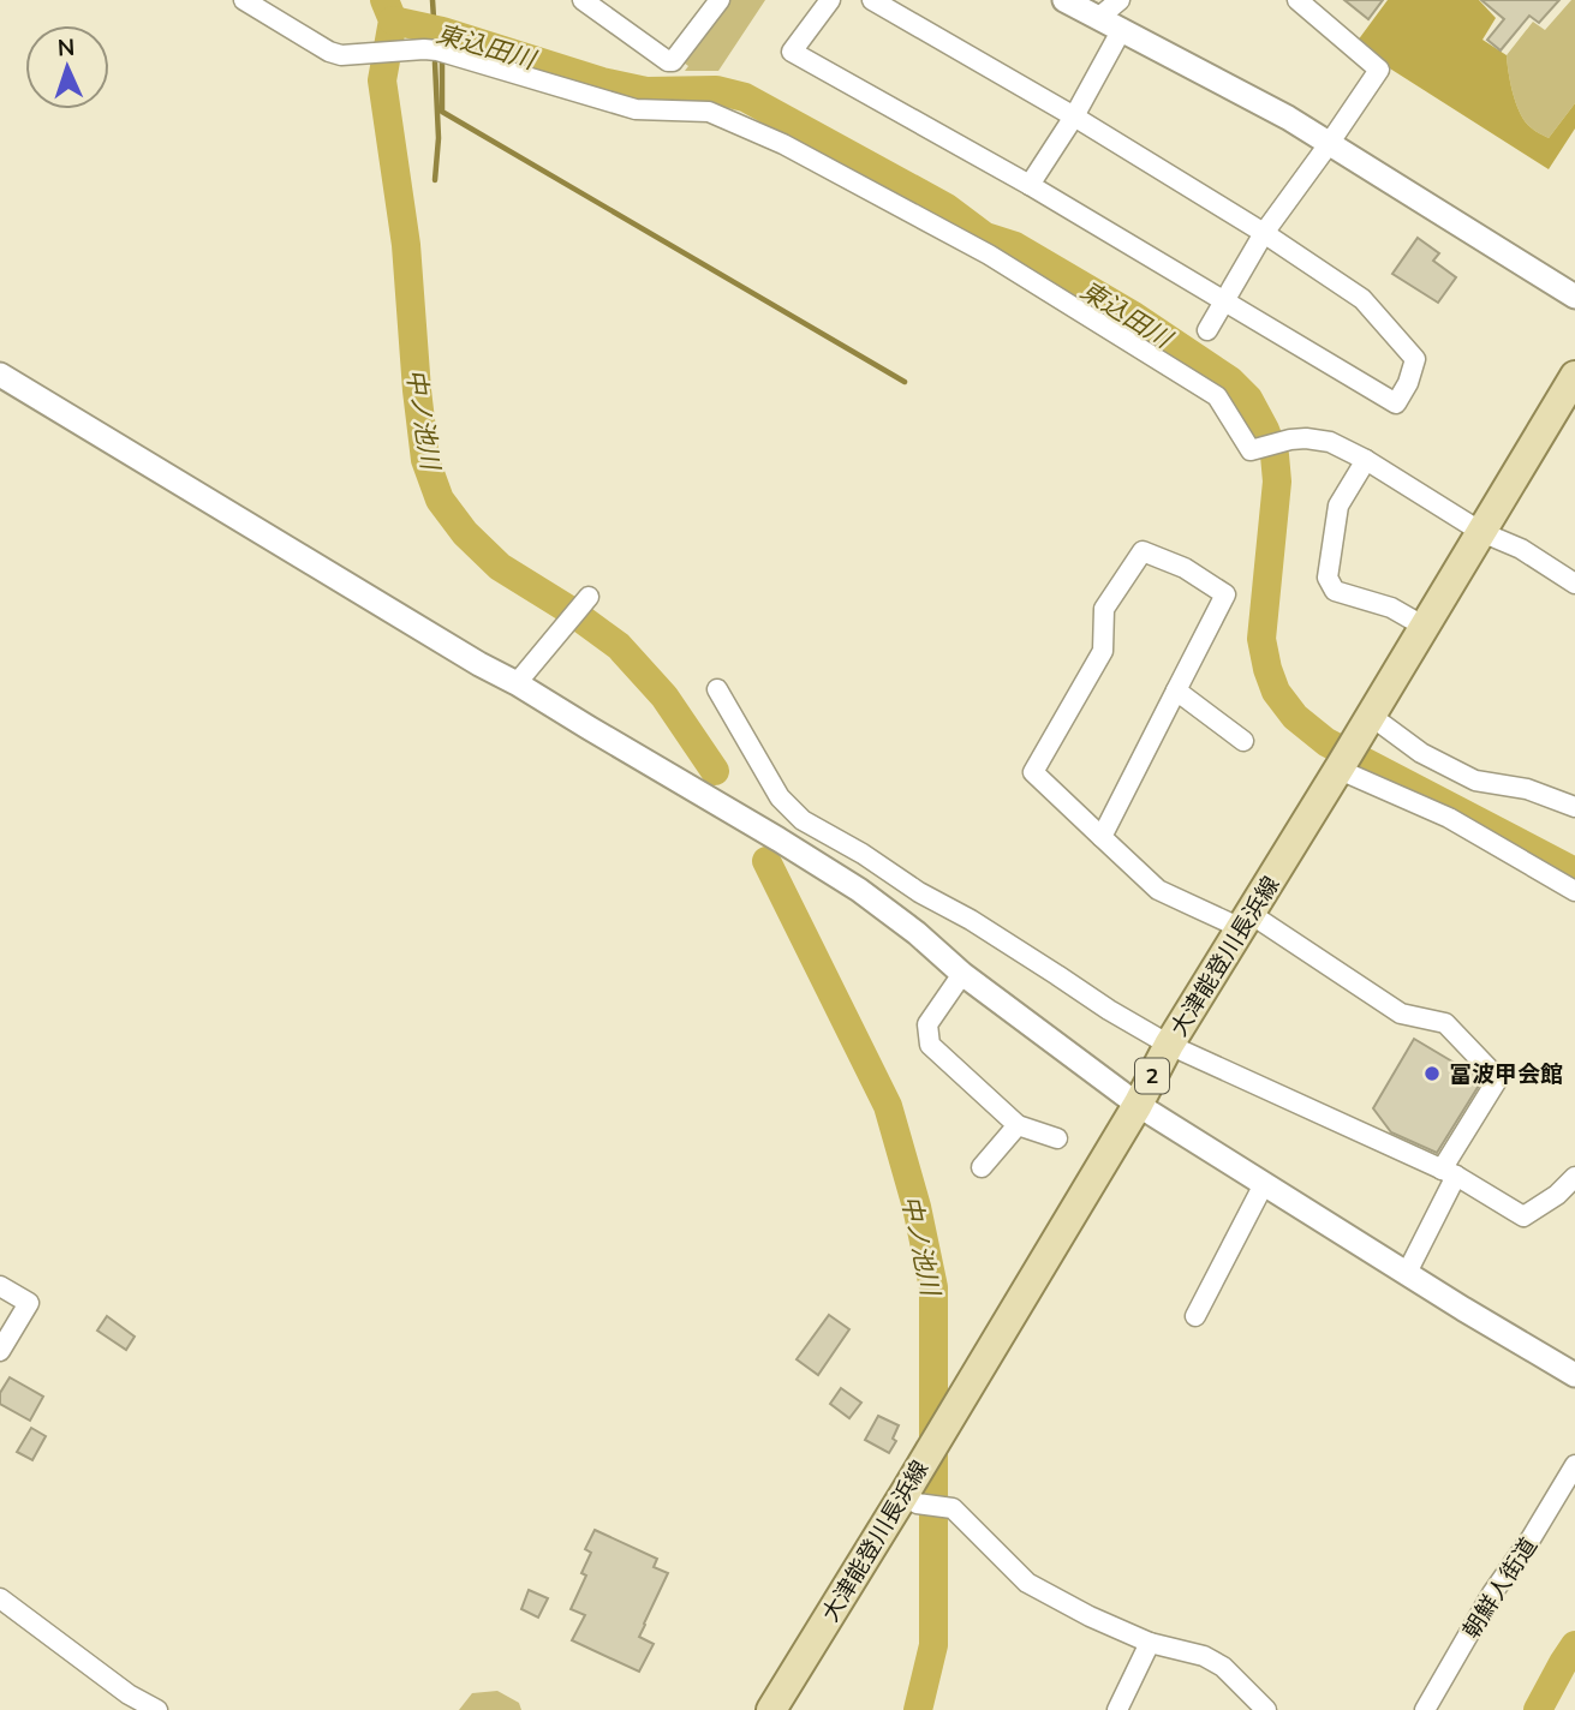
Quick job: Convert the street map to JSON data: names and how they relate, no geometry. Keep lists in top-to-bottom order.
{
  "streets": {
    "main road": ["大津能登川長浜線", "2"],
    "street": ["朝鮮人街道"]
  },
  "water": ["東込田川", "中ノ池川"],
  "places": ["冨波甲会館"],
  "north": "top"
}
